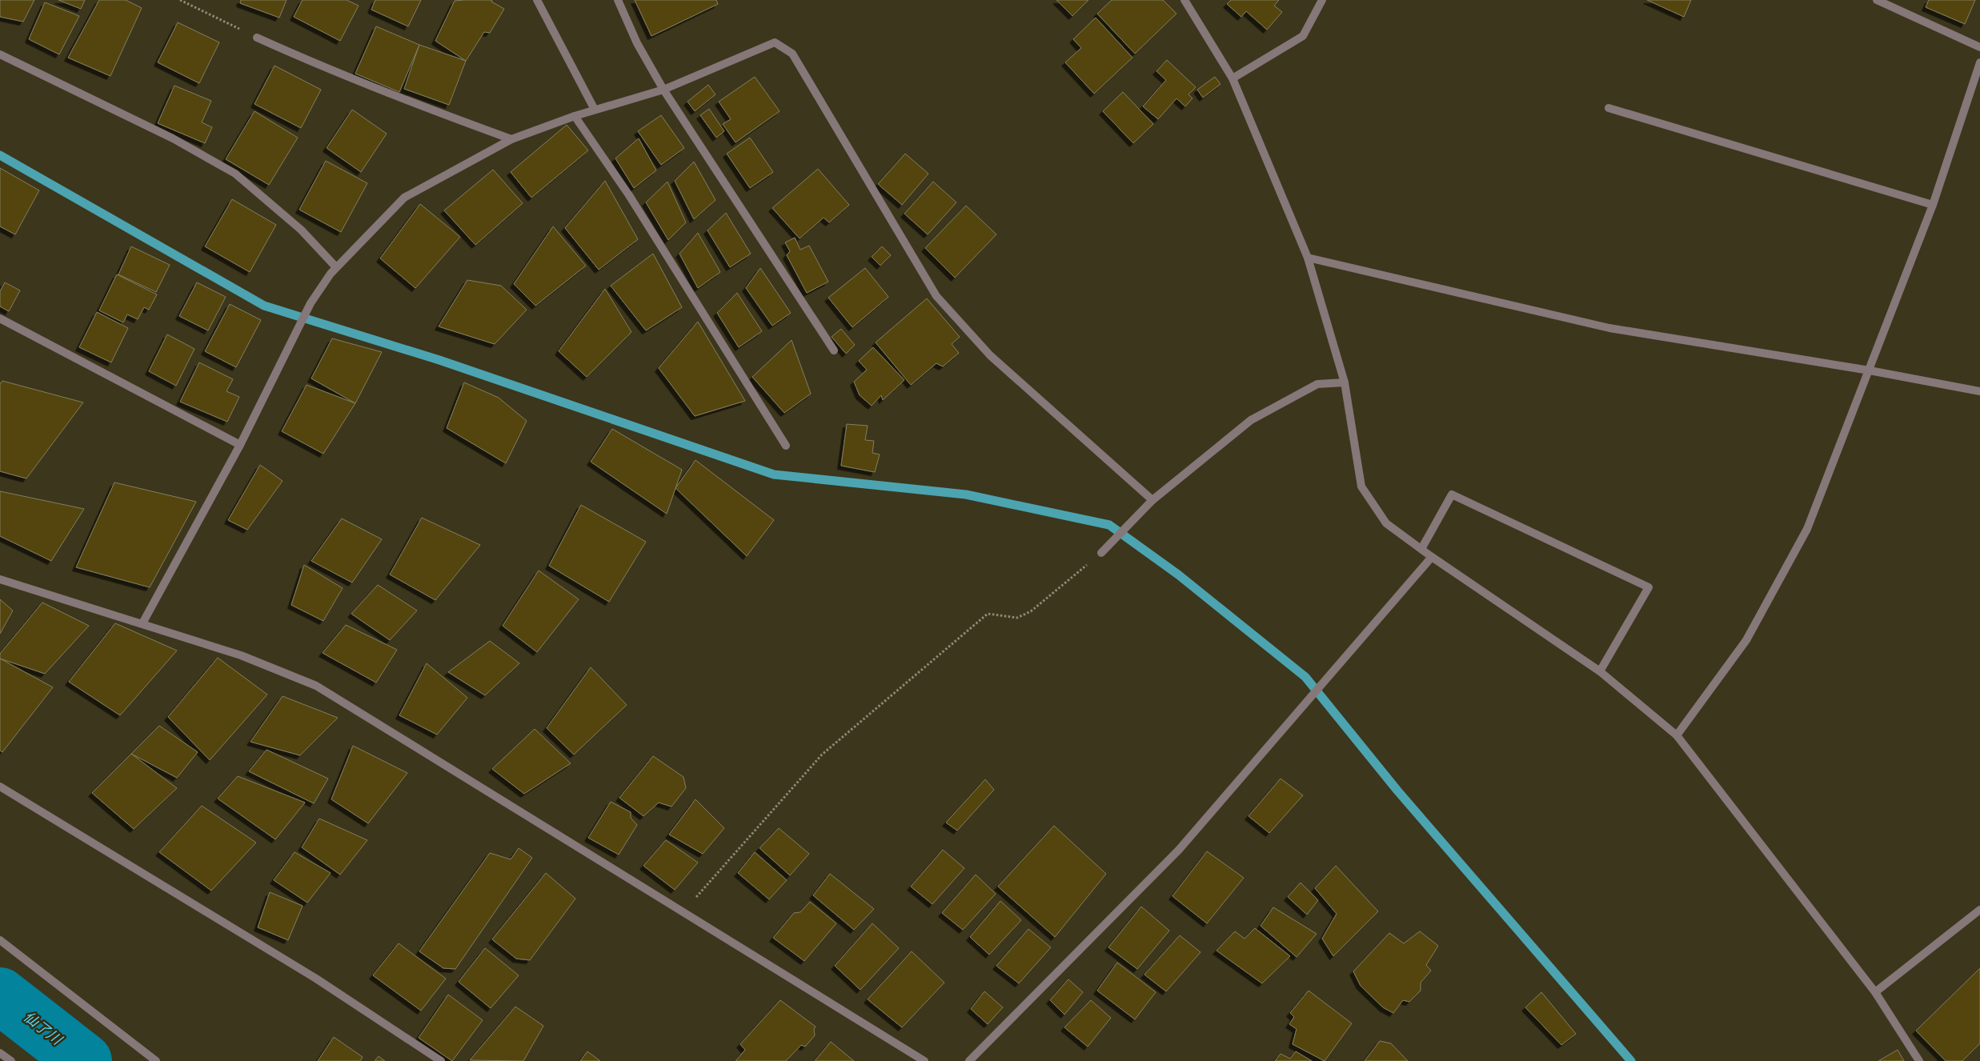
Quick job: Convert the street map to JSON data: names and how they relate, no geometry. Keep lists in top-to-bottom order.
{
  "water": ["仙了川"]
}
